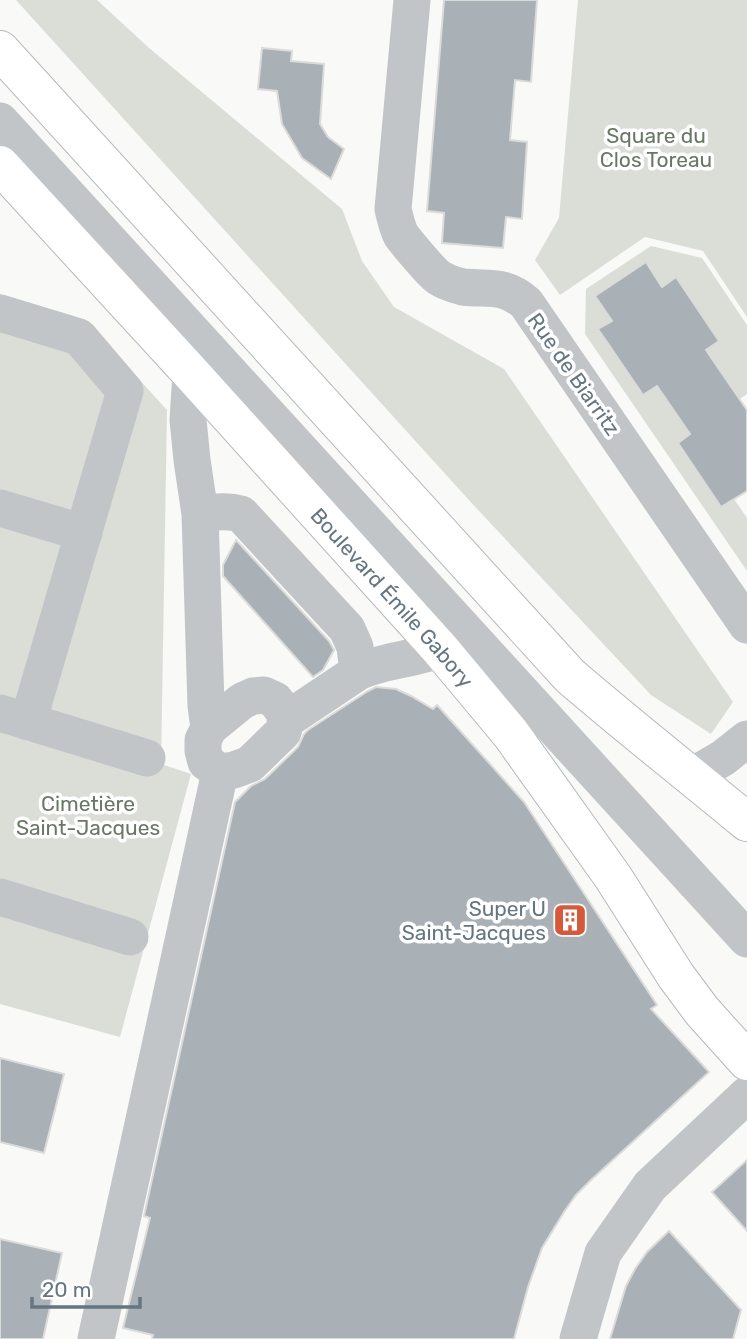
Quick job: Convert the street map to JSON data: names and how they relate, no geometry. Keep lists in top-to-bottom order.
{
  "streets": {
    "main road": ["Boulevard Émile Gabory"],
    "street": ["Rue de Biarritz"]
  },
  "parks": ["Square du Clos Toreau", "Cimetière Saint-Jacques"],
  "places": {
    "building": ["Super U Saint-Jacques"]
  },
  "scale_bar": "20 m"
}
